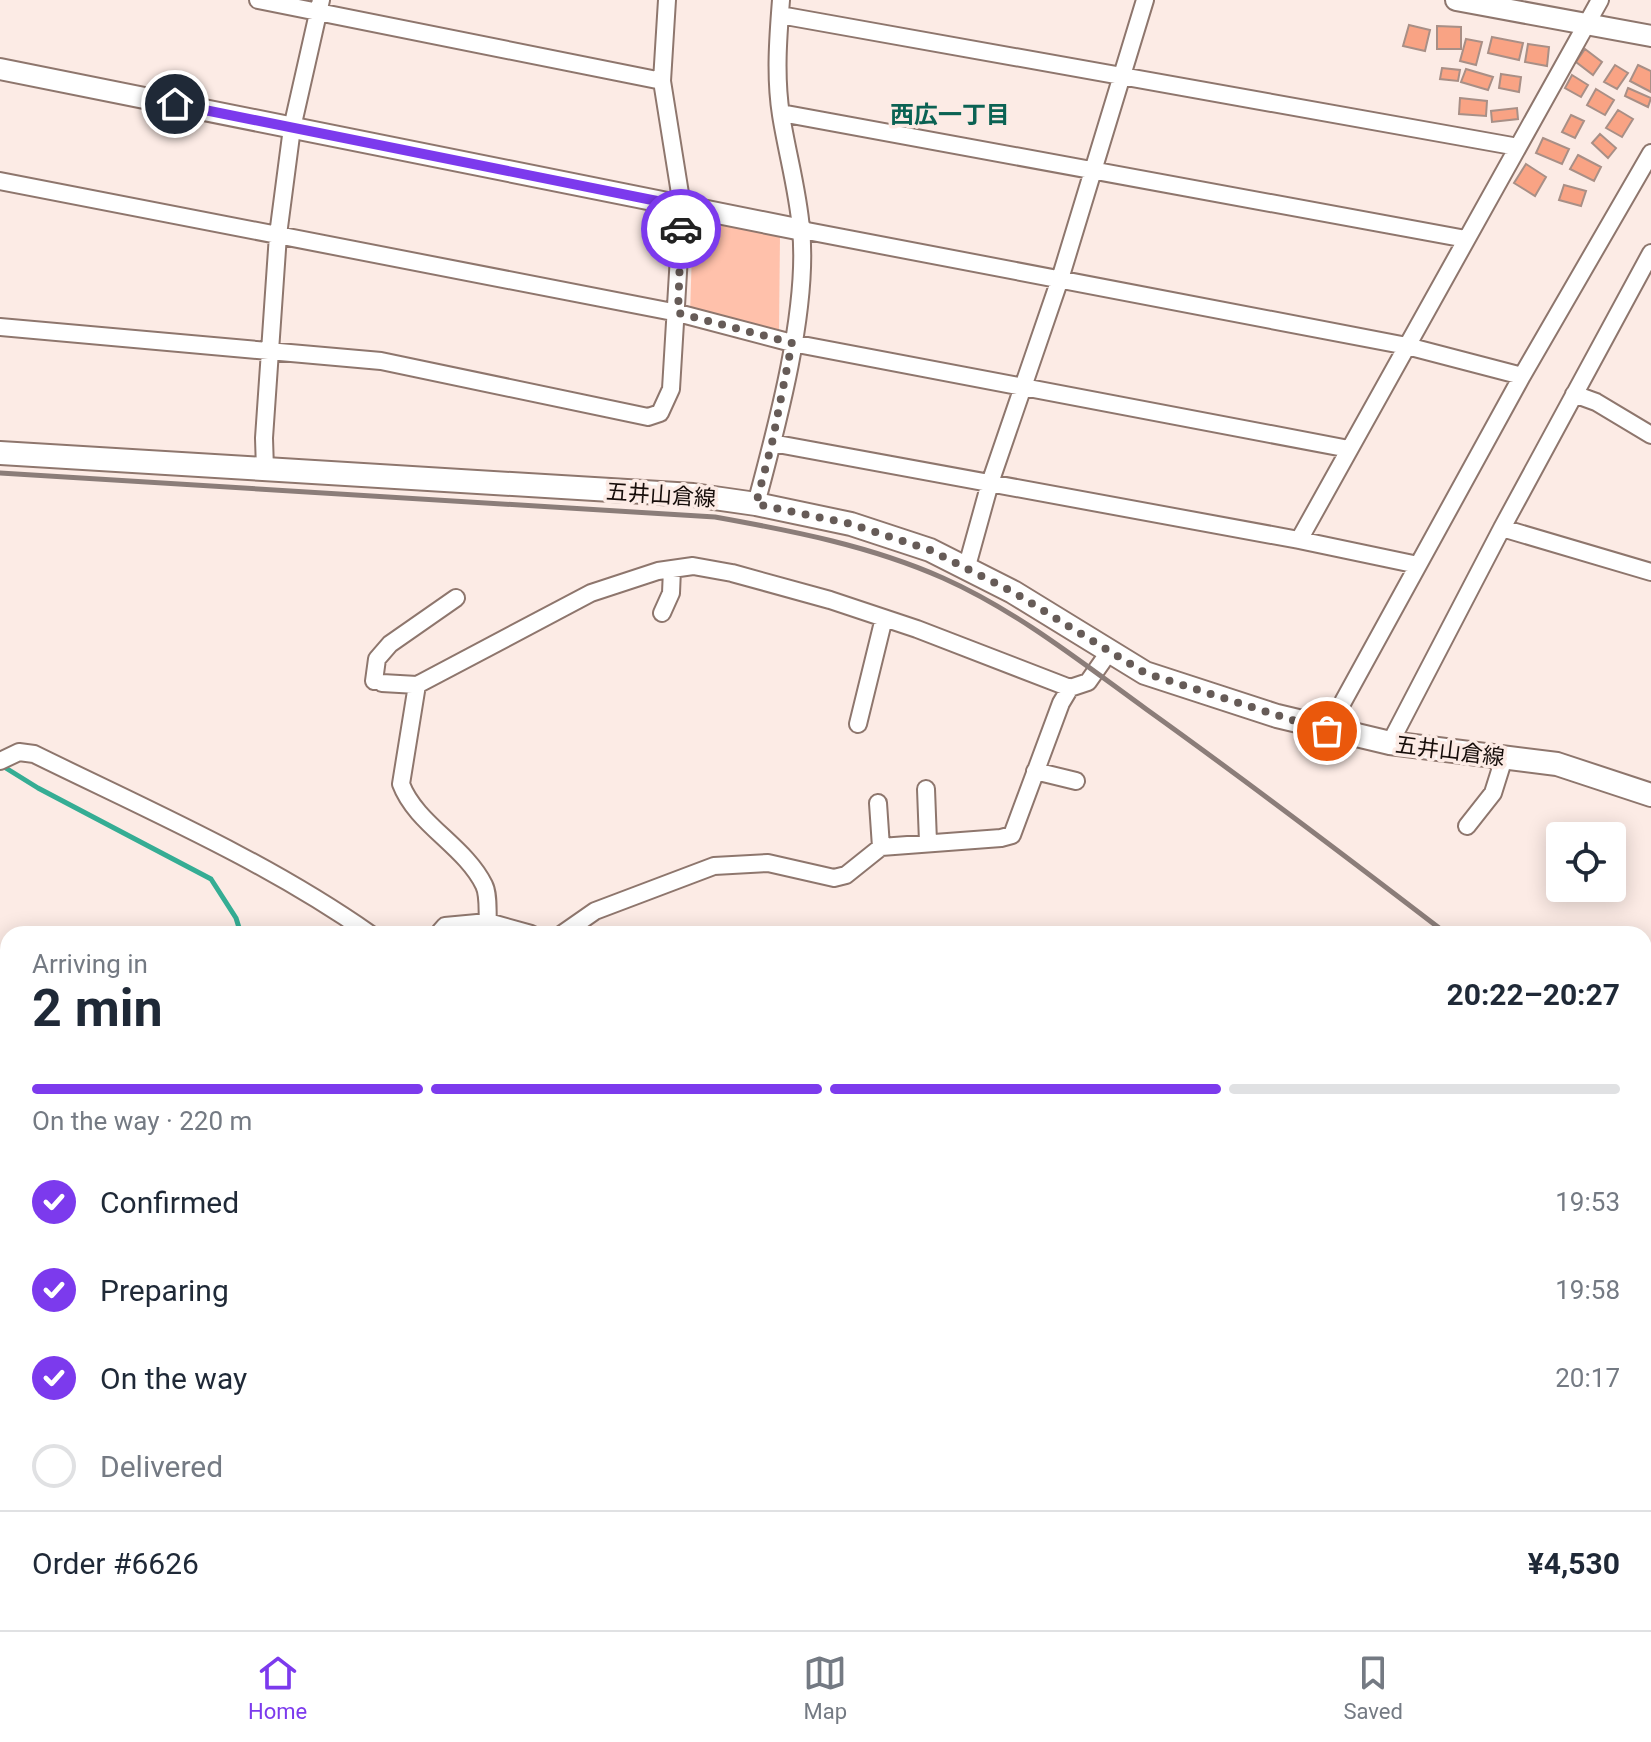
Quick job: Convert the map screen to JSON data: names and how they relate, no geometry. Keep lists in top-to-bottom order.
{
  "streets": {
    "main road": ["五井山倉線"]
  },
  "districts": ["西広一丁目"],
  "page": {
    "heading": ["2 min", "Arriving in", "20:22–20:27"],
    "panel": ["Order #6626", "¥4,530"],
    "bar": "On the way · 220 m",
    "list": [
      ["Confirmed", "19:53"],
      ["Preparing", "19:58"],
      ["On the way", "20:17"],
      "Delivered"
    ],
    "tabs": ["Home", "Map", "Saved"]
  }
}
